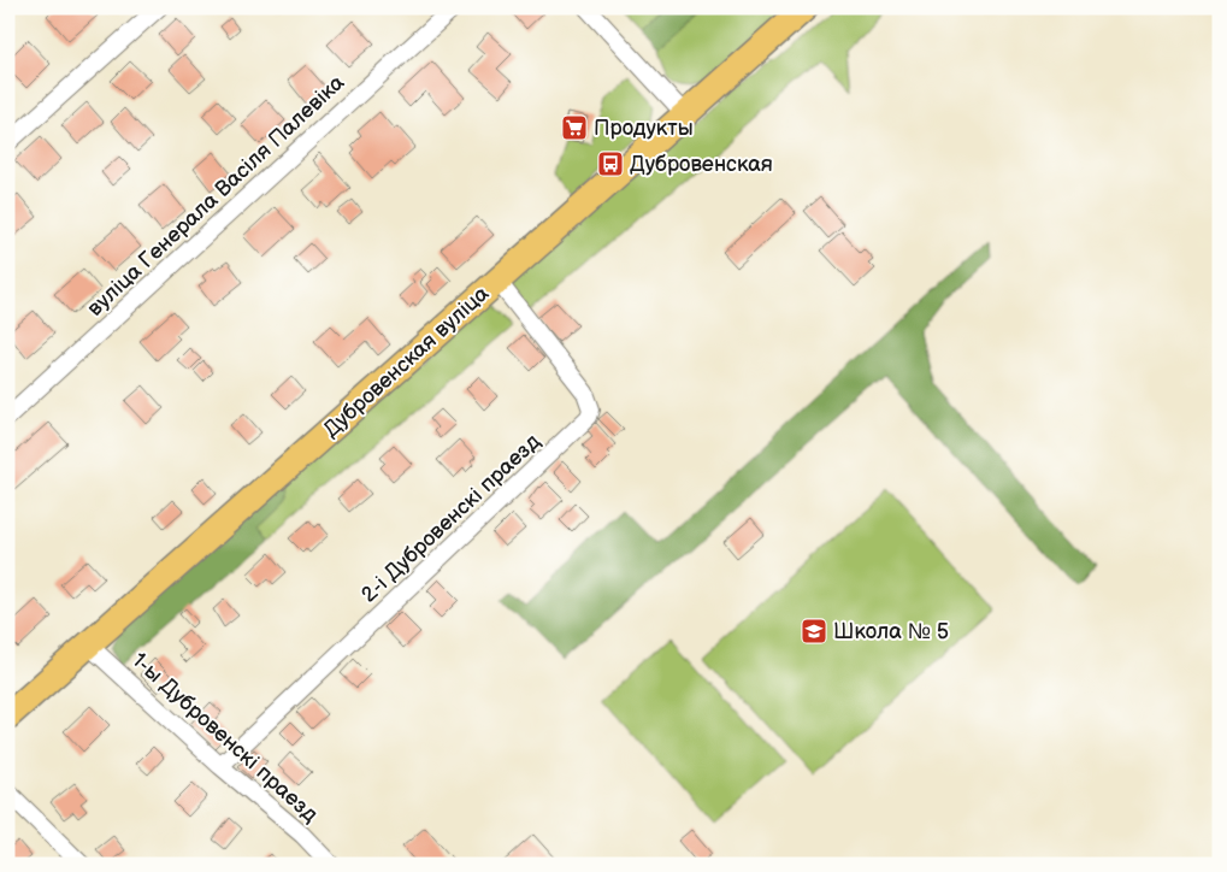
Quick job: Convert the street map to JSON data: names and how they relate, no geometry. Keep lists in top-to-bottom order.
{
  "streets": {
    "main road": ["Дубровенская вуліца"],
    "street": ["вуліца Генерала Васіля Палевіка", "2-і Дубровенскі праезд", "1-ы Дубровенскі праезд"]
  },
  "crossings": [
    ["Дубровенская вуліца", "2-і Дубровенскі праезд"],
    ["Дубровенская вуліца", "1-ы Дубровенскі праезд"],
    ["2-і Дубровенскі праезд", "1-ы Дубровенскі праезд"]
  ],
  "places": {
    "supermarket": ["Продукты"],
    "bus stop": ["Дубровенская"],
    "school or university": ["Школа № 5"]
  }
}
